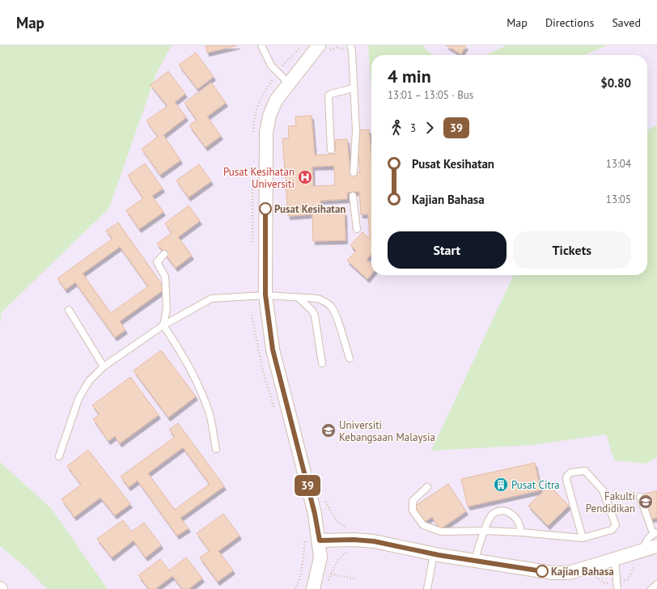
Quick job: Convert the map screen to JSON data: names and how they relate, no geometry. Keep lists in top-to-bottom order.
{
  "places": {
    "hospital": ["Pusat Kesihatan Universiti"],
    "other": ["Pusat Kesihatan", "Kajian Bahasa"],
    "school or university": ["Universiti Kebangsaan Malaysia", "Fakulti Pendidikan"],
    "building": ["Pusat Citra"]
  },
  "lines": ["bus line 39"],
  "page": {
    "header": "Map",
    "nav": ["Map", "Directions", "Saved"],
    "on_map": "39",
    "heading": ["4 min", "13:01 – 13:05 · Bus", "$0.80"],
    "legs": ["3", "39"],
    "list": [
      {
        "name": "Pusat Kesihatan",
        "value": "13:04"
      },
      {
        "name": "Kajian Bahasa",
        "value": "13:05"
      }
    ],
    "buttons": ["Start", "Tickets"]
  }
}
